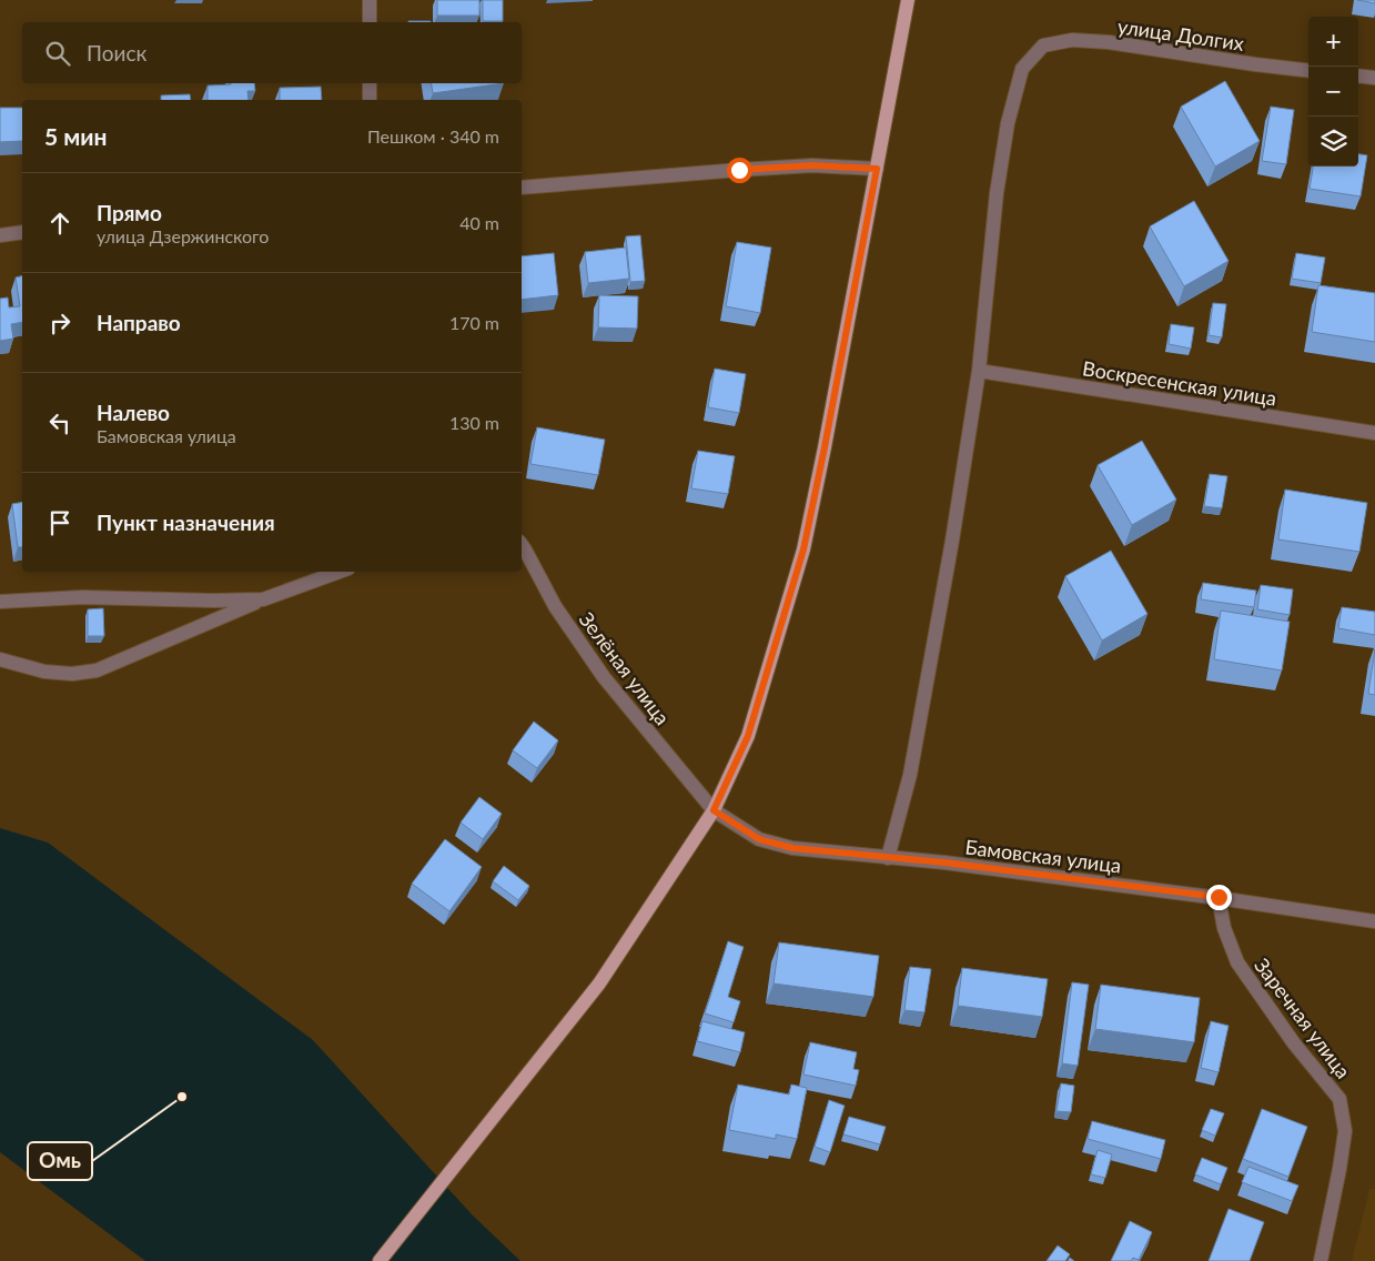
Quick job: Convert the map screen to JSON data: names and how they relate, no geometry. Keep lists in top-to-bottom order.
{
  "streets": {
    "street": [
      "улица Долгих",
      "Воскресенская улица",
      "Зелёная улица",
      "Бамовская улица",
      "Заречная улица"
    ]
  },
  "crossings": [
    ["улица Долгих", "Воскресенская улица"],
    ["Зелёная улица", "Бамовская улица"],
    ["Бамовская улица", "Заречная улица"]
  ],
  "places": ["Омь"],
  "page": {
    "map_buttons": ["+", "−"],
    "search": "Поиск",
    "heading": ["5 мин", "Пешком · 340 m"],
    "list": [
      ["Прямо", "улица Дзержинского", "40 m"],
      ["Направо", "170 m"],
      ["Налево", "Бамовская улица", "130 m"],
      "Пункт назначения"
    ]
  }
}
